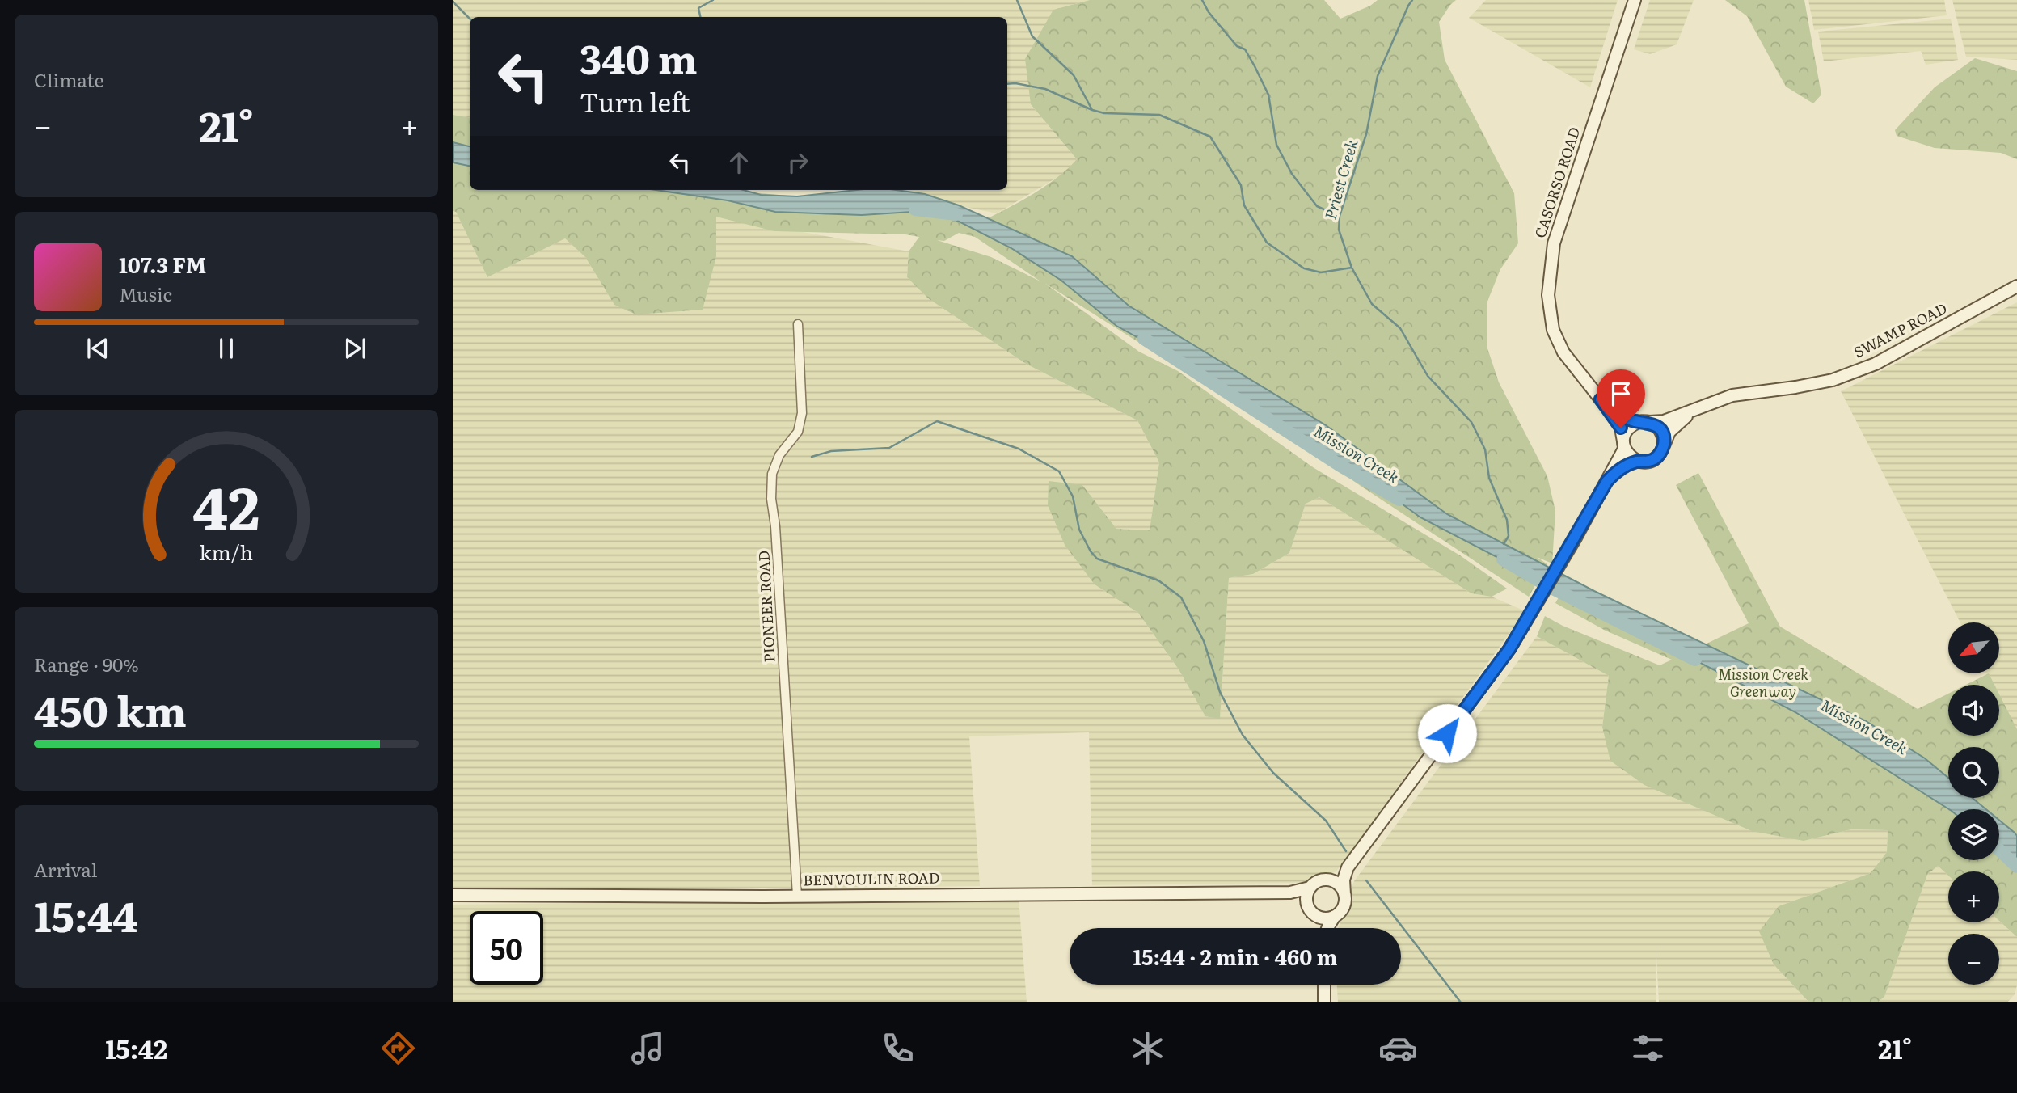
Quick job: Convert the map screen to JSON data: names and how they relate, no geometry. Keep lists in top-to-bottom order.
{
  "streets": {
    "main road": ["CASORSO ROAD", "SWAMP ROAD", "BENVOULIN ROAD"],
    "street": ["PIONEER ROAD"]
  },
  "crossings": [
    ["CASORSO ROAD", "SWAMP ROAD"],
    ["PIONEER ROAD", "BENVOULIN ROAD"]
  ],
  "water": ["Priest Creek", "Mission Creek"],
  "parks": ["Mission Creek Greenway"],
  "north": "bottom left",
  "page": {
    "tile": [
      "Climate",
      ["Range · 90%", "450 km"],
      ["Arrival", "15:44"]
    ],
    "turn": ["340 m", "Turn left"],
    "heat": ["−", "21°", "+"],
    "song": ["107.3 FM", "Music"],
    "map_buttons": ["+", "−"],
    "limit": "50",
    "trip": "15:44 · 2 min · 460 m",
    "tabs": ["15:42", "21°"],
    "gauge": ["42", "km/h"]
  }
}
